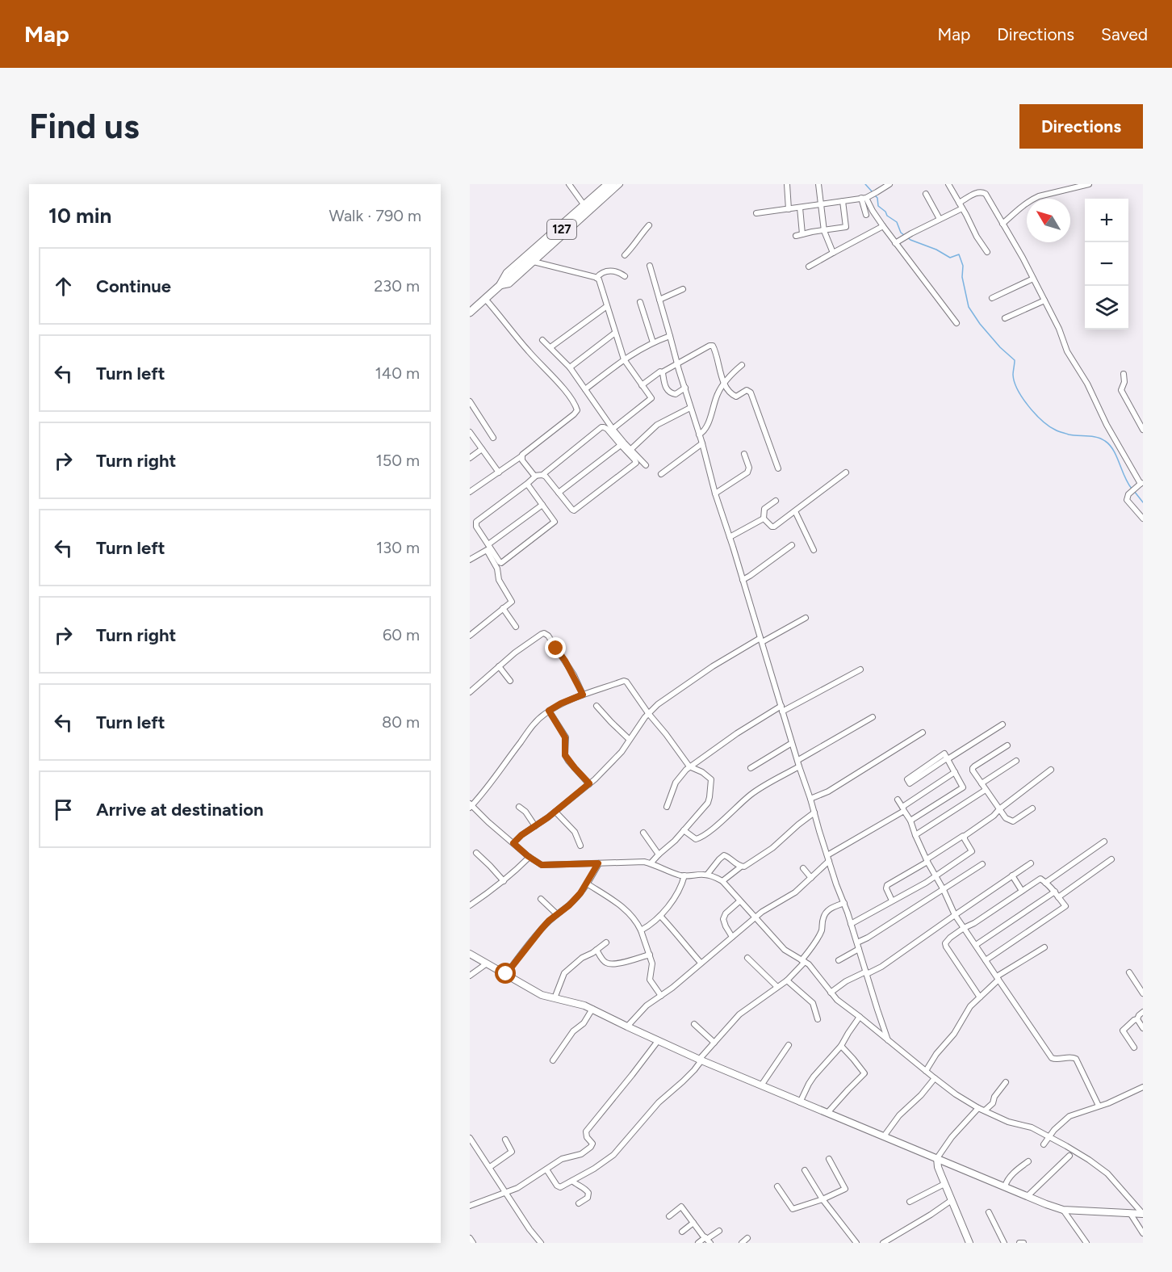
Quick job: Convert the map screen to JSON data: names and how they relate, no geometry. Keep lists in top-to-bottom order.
{
  "streets": {
    "main road": ["127"]
  },
  "north": "top left",
  "page": {
    "header": "Map",
    "nav": ["Map", "Directions", "Saved"],
    "buttons": "Directions",
    "title": "Find us",
    "heading": ["10 min", "Walk · 790 m"],
    "map_buttons": ["+", "−"],
    "list": [
      ["Continue", "230 m"],
      ["Turn left", "140 m"],
      ["Turn right", "150 m"],
      ["Turn left", "130 m"],
      ["Turn right", "60 m"],
      ["Turn left", "80 m"],
      "Arrive at destination"
    ]
  }
}
